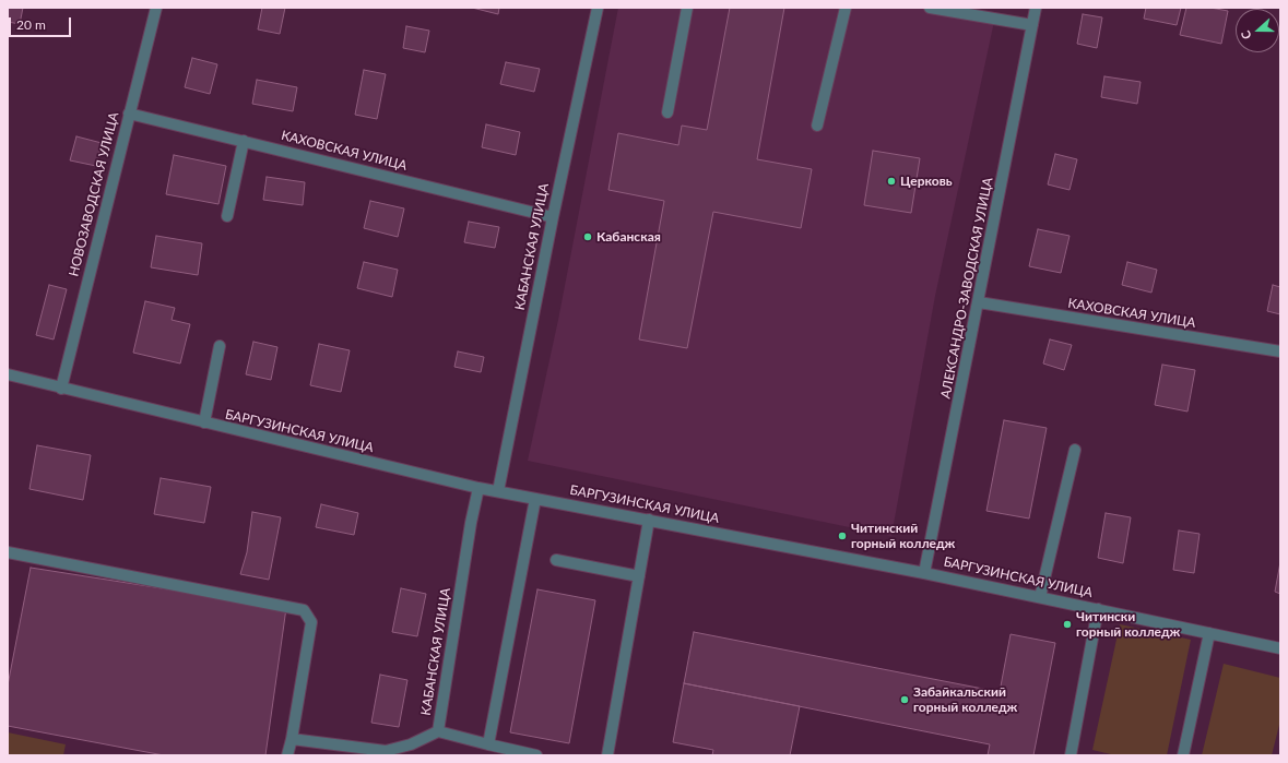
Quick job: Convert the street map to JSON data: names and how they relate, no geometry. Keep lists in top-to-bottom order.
{
  "streets": {
    "street": [
      "КАХОВСКАЯ УЛИЦА",
      "НОВОЗАВОДСКАЯ УЛИЦА",
      "КАБАНСКАЯ УЛИЦА",
      "АЛЕКСАНДРО-ЗАВОДСКАЯ УЛИЦА",
      "БАРГУЗИНСКАЯ УЛИЦА"
    ]
  },
  "crossings": [
    ["КАХОВСКАЯ УЛИЦА", "НОВОЗАВОДСКАЯ УЛИЦА"],
    ["КАХОВСКАЯ УЛИЦА", "КАБАНСКАЯ УЛИЦА"],
    ["КАХОВСКАЯ УЛИЦА", "АЛЕКСАНДРО-ЗАВОДСКАЯ УЛИЦА"],
    ["НОВОЗАВОДСКАЯ УЛИЦА", "БАРГУЗИНСКАЯ УЛИЦА"],
    ["КАБАНСКАЯ УЛИЦА", "БАРГУЗИНСКАЯ УЛИЦА"],
    ["АЛЕКСАНДРО-ЗАВОДСКАЯ УЛИЦА", "БАРГУЗИНСКАЯ УЛИЦА"]
  ],
  "places": [
    "Церковь",
    "Кабанская",
    "Читинский горный колледж",
    "Читински горный колледж",
    "Забайкальский горный колледж"
  ],
  "scale_bar": "20 m",
  "north": "left"
}
